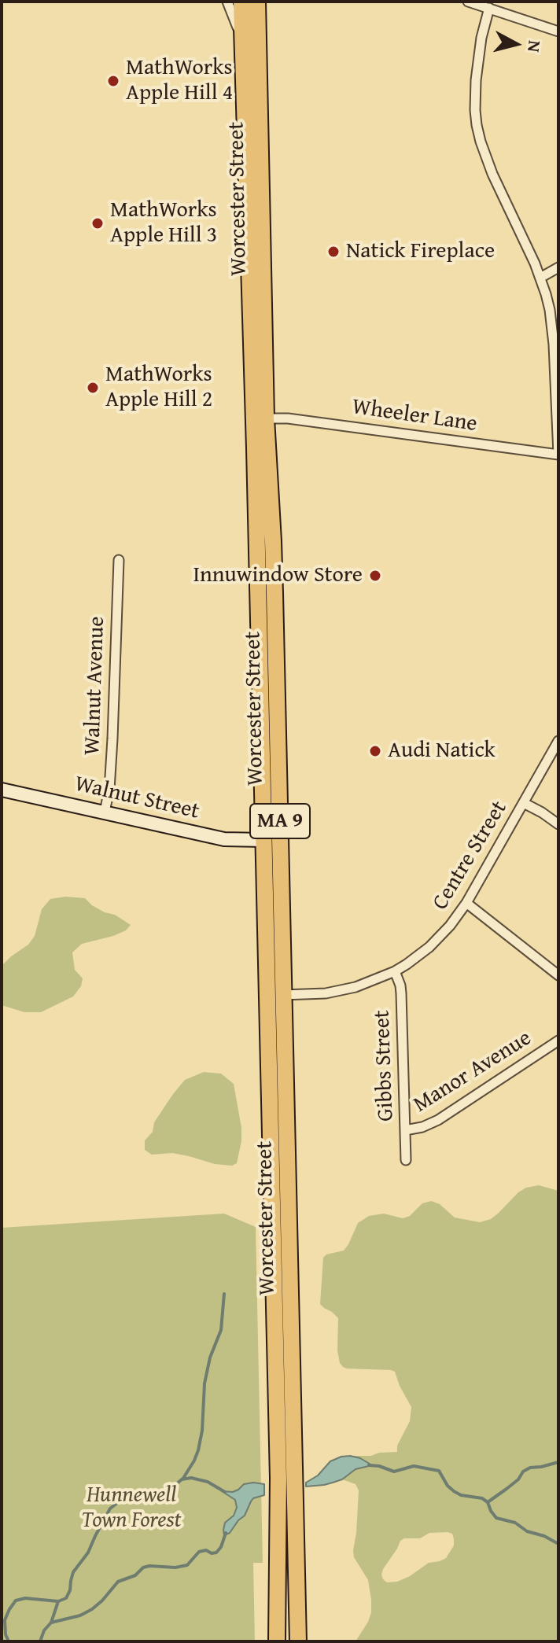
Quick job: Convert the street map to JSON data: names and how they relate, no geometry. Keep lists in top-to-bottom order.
{
  "streets": {
    "highway": ["Worcester Street", "MA 9"],
    "street": [
      "Wheeler Lane",
      "Walnut Avenue",
      "Walnut Street",
      "Centre Street",
      "Gibbs Street",
      "Manor Avenue"
    ]
  },
  "crossings": [
    ["Worcester Street", "Wheeler Lane"],
    ["Worcester Street", "Walnut Street"],
    ["Worcester Street", "Centre Street"],
    ["Walnut Avenue", "Walnut Street"],
    ["Centre Street", "Gibbs Street"],
    ["Gibbs Street", "Manor Avenue"]
  ],
  "parks": ["Hunnewell Town Forest"],
  "places": [
    "MathWorks Apple Hill 4",
    "MathWorks Apple Hill 3",
    "Natick Fireplace",
    "MathWorks Apple Hill 2",
    "Innuwindow Store",
    "Audi Natick"
  ],
  "north": "right"
}
